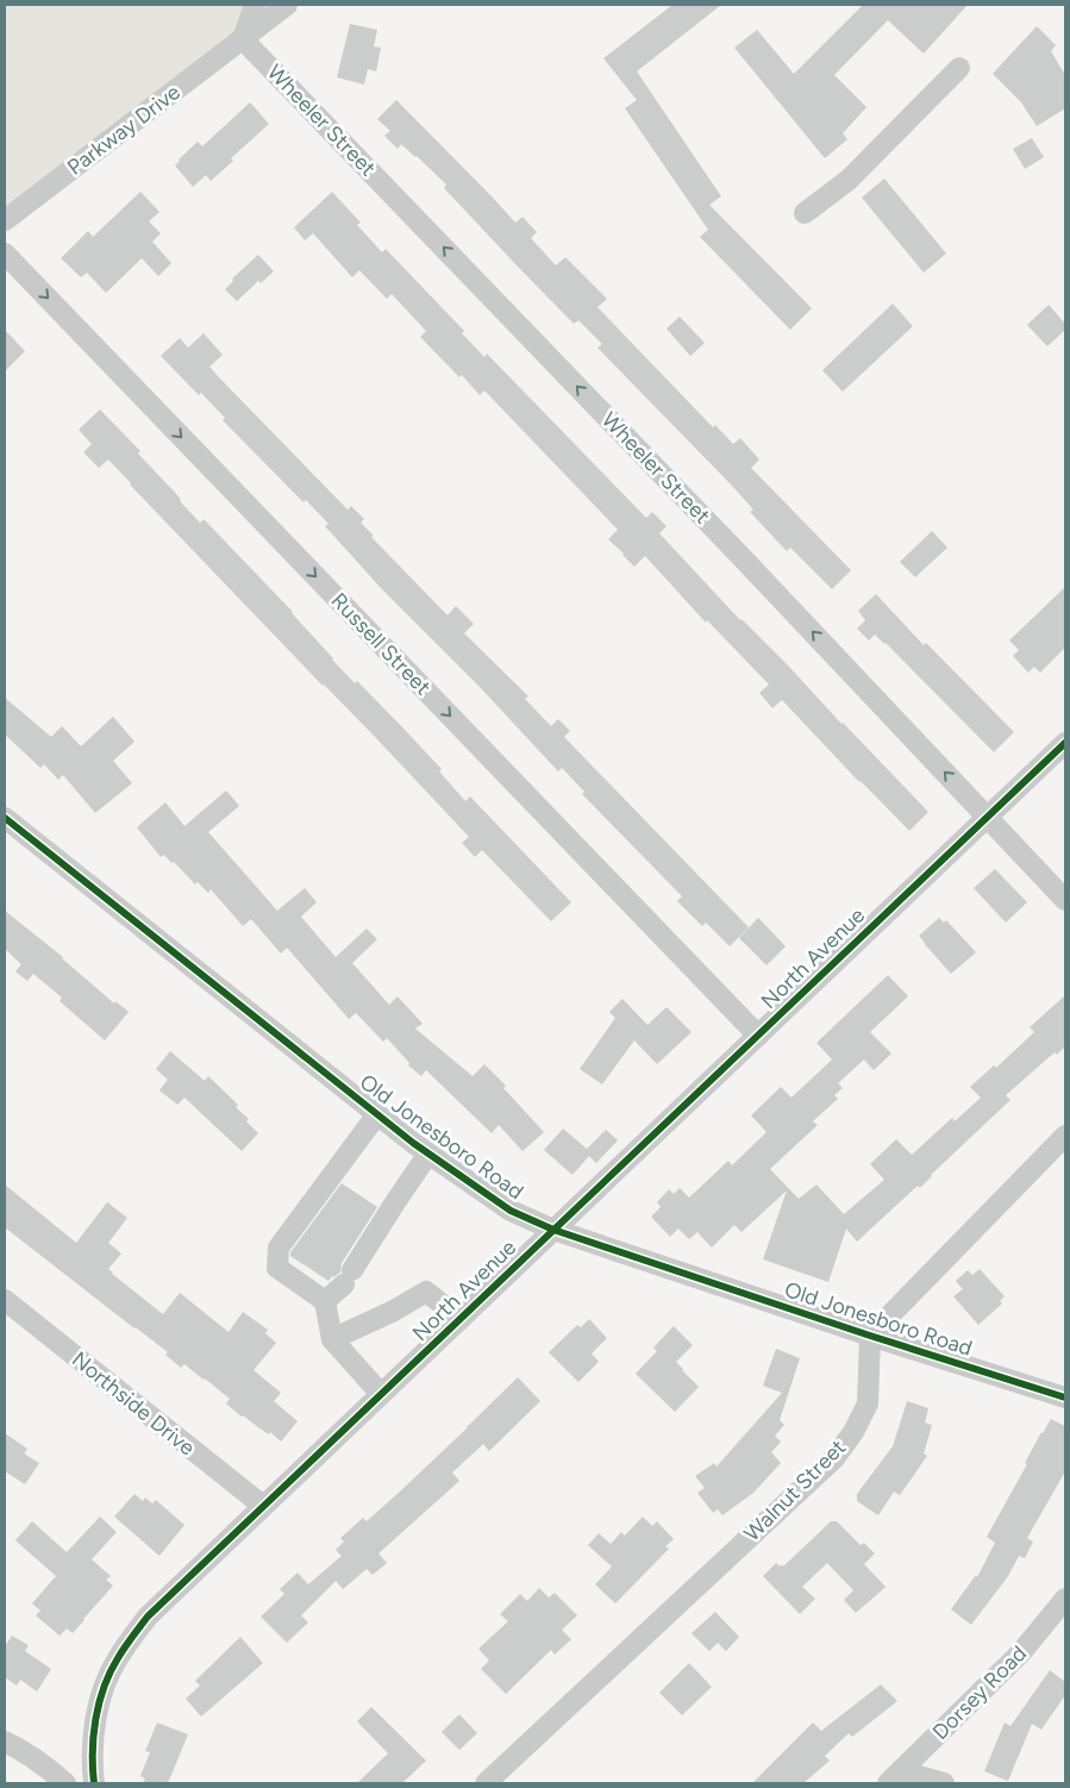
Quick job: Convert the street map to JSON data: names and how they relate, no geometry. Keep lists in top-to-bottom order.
{
  "streets": {
    "street": [
      "Wheeler Street",
      "Parkway Drive",
      "Russell Street",
      "North Avenue",
      "Old Jonesboro Road",
      "Northside Drive",
      "Walnut Street",
      "Dorsey Road"
    ]
  },
  "crossings": [
    ["Wheeler Street", "Parkway Drive"],
    ["Wheeler Street", "North Avenue"],
    ["Russell Street", "North Avenue"],
    ["North Avenue", "Old Jonesboro Road"],
    ["North Avenue", "Northside Drive"],
    ["Old Jonesboro Road", "Walnut Street"]
  ],
  "one_way": ["Wheeler Street", "Russell Street"]
}
